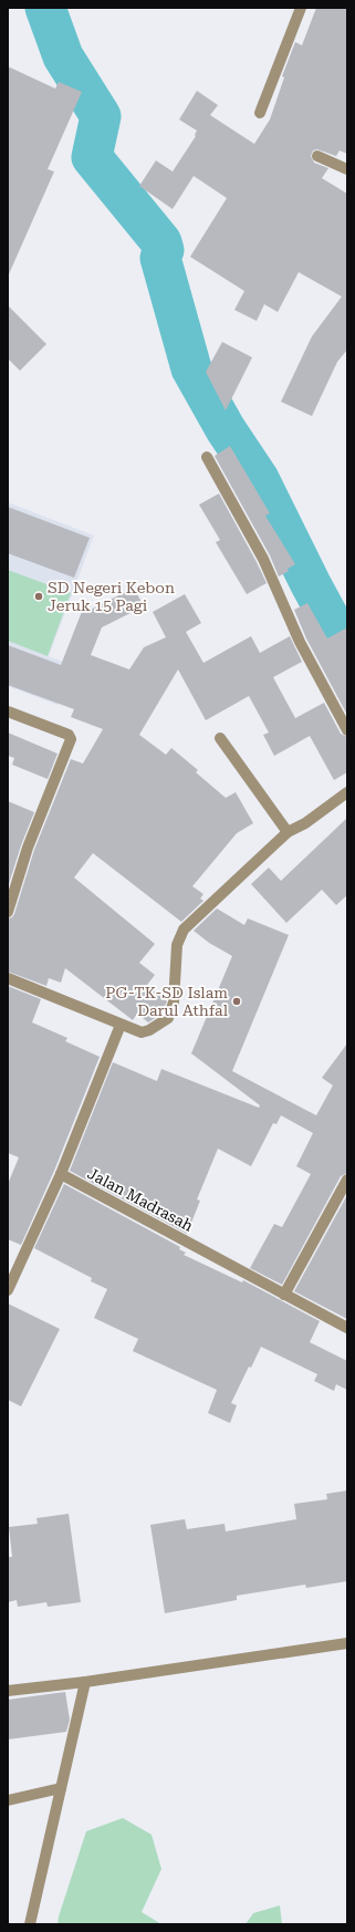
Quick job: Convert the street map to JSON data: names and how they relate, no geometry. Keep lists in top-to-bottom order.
{
  "streets": {
    "street": ["Jalan Madrasah"]
  },
  "places": ["SD Negeri Kebon Jeruk 15 Pagi", "PG-TK-SD Islam Darul Athfal"]
}
